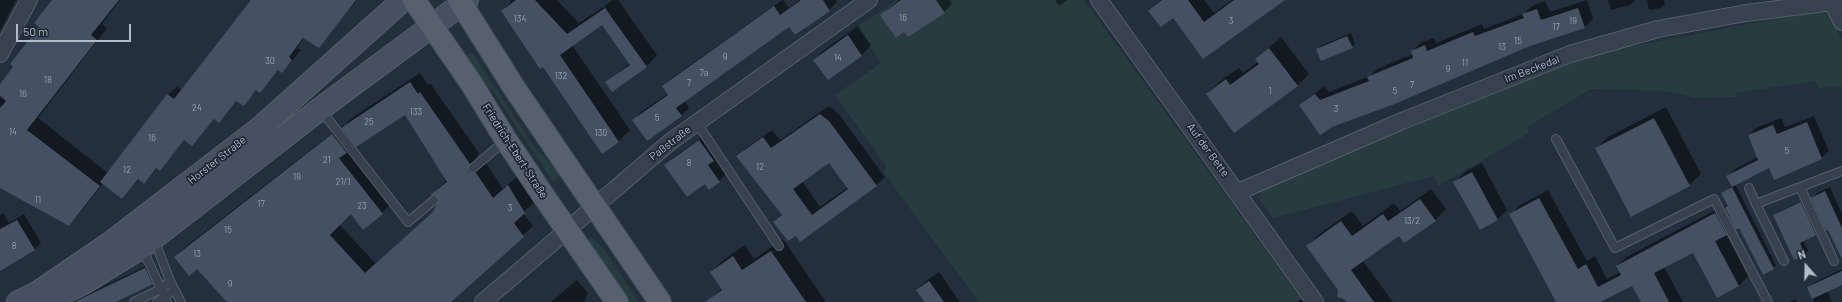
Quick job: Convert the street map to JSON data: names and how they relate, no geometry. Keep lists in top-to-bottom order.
{
  "streets": {
    "main road": ["Friedrich-Ebert-Straße", "Horster Straße"],
    "street": ["Im Beckedal", "Paßstraße", "Auf der Bette"]
  },
  "crossings": [
    ["Im Beckedal", "Auf der Bette"],
    ["Paßstraße", "Friedrich-Ebert-Straße"],
    ["Friedrich-Ebert-Straße", "Horster Straße"]
  ],
  "house_numbers": [
    "16",
    "134",
    "3",
    "19",
    "17",
    "15",
    "13",
    "9",
    "14",
    "30",
    "11",
    "9",
    "7a",
    "132",
    "18",
    "7",
    "7",
    "1",
    "5",
    "16",
    "24",
    "3",
    "133",
    "5",
    "25",
    "14",
    "130",
    "16",
    "5",
    "21",
    "8",
    "12",
    "12",
    "19",
    "21/1",
    "11",
    "17",
    "23",
    "3",
    "13/2",
    "15",
    "8",
    "13",
    "9"
  ],
  "scale_bar": "50 m",
  "north": "top"
}
